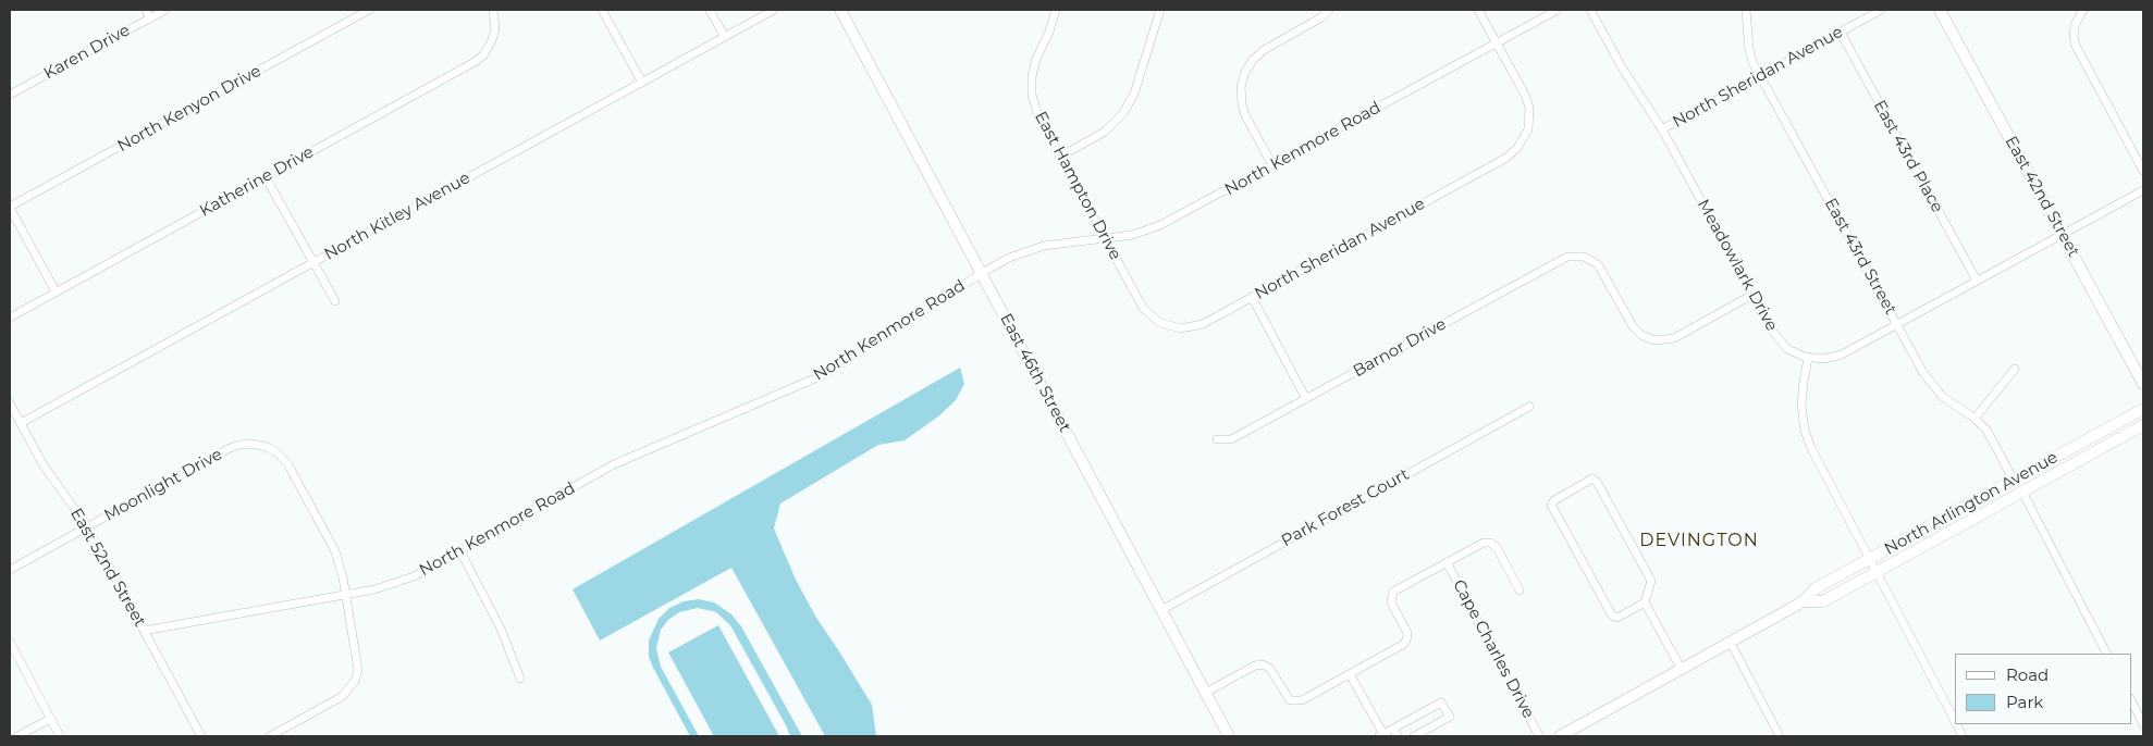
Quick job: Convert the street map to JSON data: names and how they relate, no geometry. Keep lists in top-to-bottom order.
{
  "streets": {
    "main road": ["East 42nd Street", "East 46th Street", "North Arlington Avenue"],
    "street": [
      "Karen Drive",
      "North Sheridan Avenue",
      "North Kenyon Drive",
      "North Kenmore Road",
      "East 43rd Place",
      "Katherine Drive",
      "East Hampton Drive",
      "North Kitley Avenue",
      "East 43rd Street",
      "Meadowlark Drive",
      "Barnor Drive",
      "Moonlight Drive",
      "Park Forest Court",
      "East 52nd Street",
      "Cape Charles Drive"
    ]
  },
  "crossings": [
    ["North Sheridan Avenue", "North Kenmore Road"],
    ["North Sheridan Avenue", "East 43rd Place"],
    ["North Sheridan Avenue", "East Hampton Drive"],
    ["North Sheridan Avenue", "East 43rd Street"],
    ["North Sheridan Avenue", "Meadowlark Drive"],
    ["North Kenmore Road", "East Hampton Drive"],
    ["North Kenmore Road", "East 46th Street"],
    ["North Kenmore Road", "Moonlight Drive"],
    ["North Kenmore Road", "East 52nd Street"],
    ["North Kitley Avenue", "East 52nd Street"],
    ["East 43rd Street", "North Arlington Avenue"],
    ["Meadowlark Drive", "Barnor Drive"],
    ["East 46th Street", "Park Forest Court"],
    ["Moonlight Drive", "East 52nd Street"]
  ],
  "districts": ["DEVINGTON"],
  "legend": ["Road", "Park"]
}
